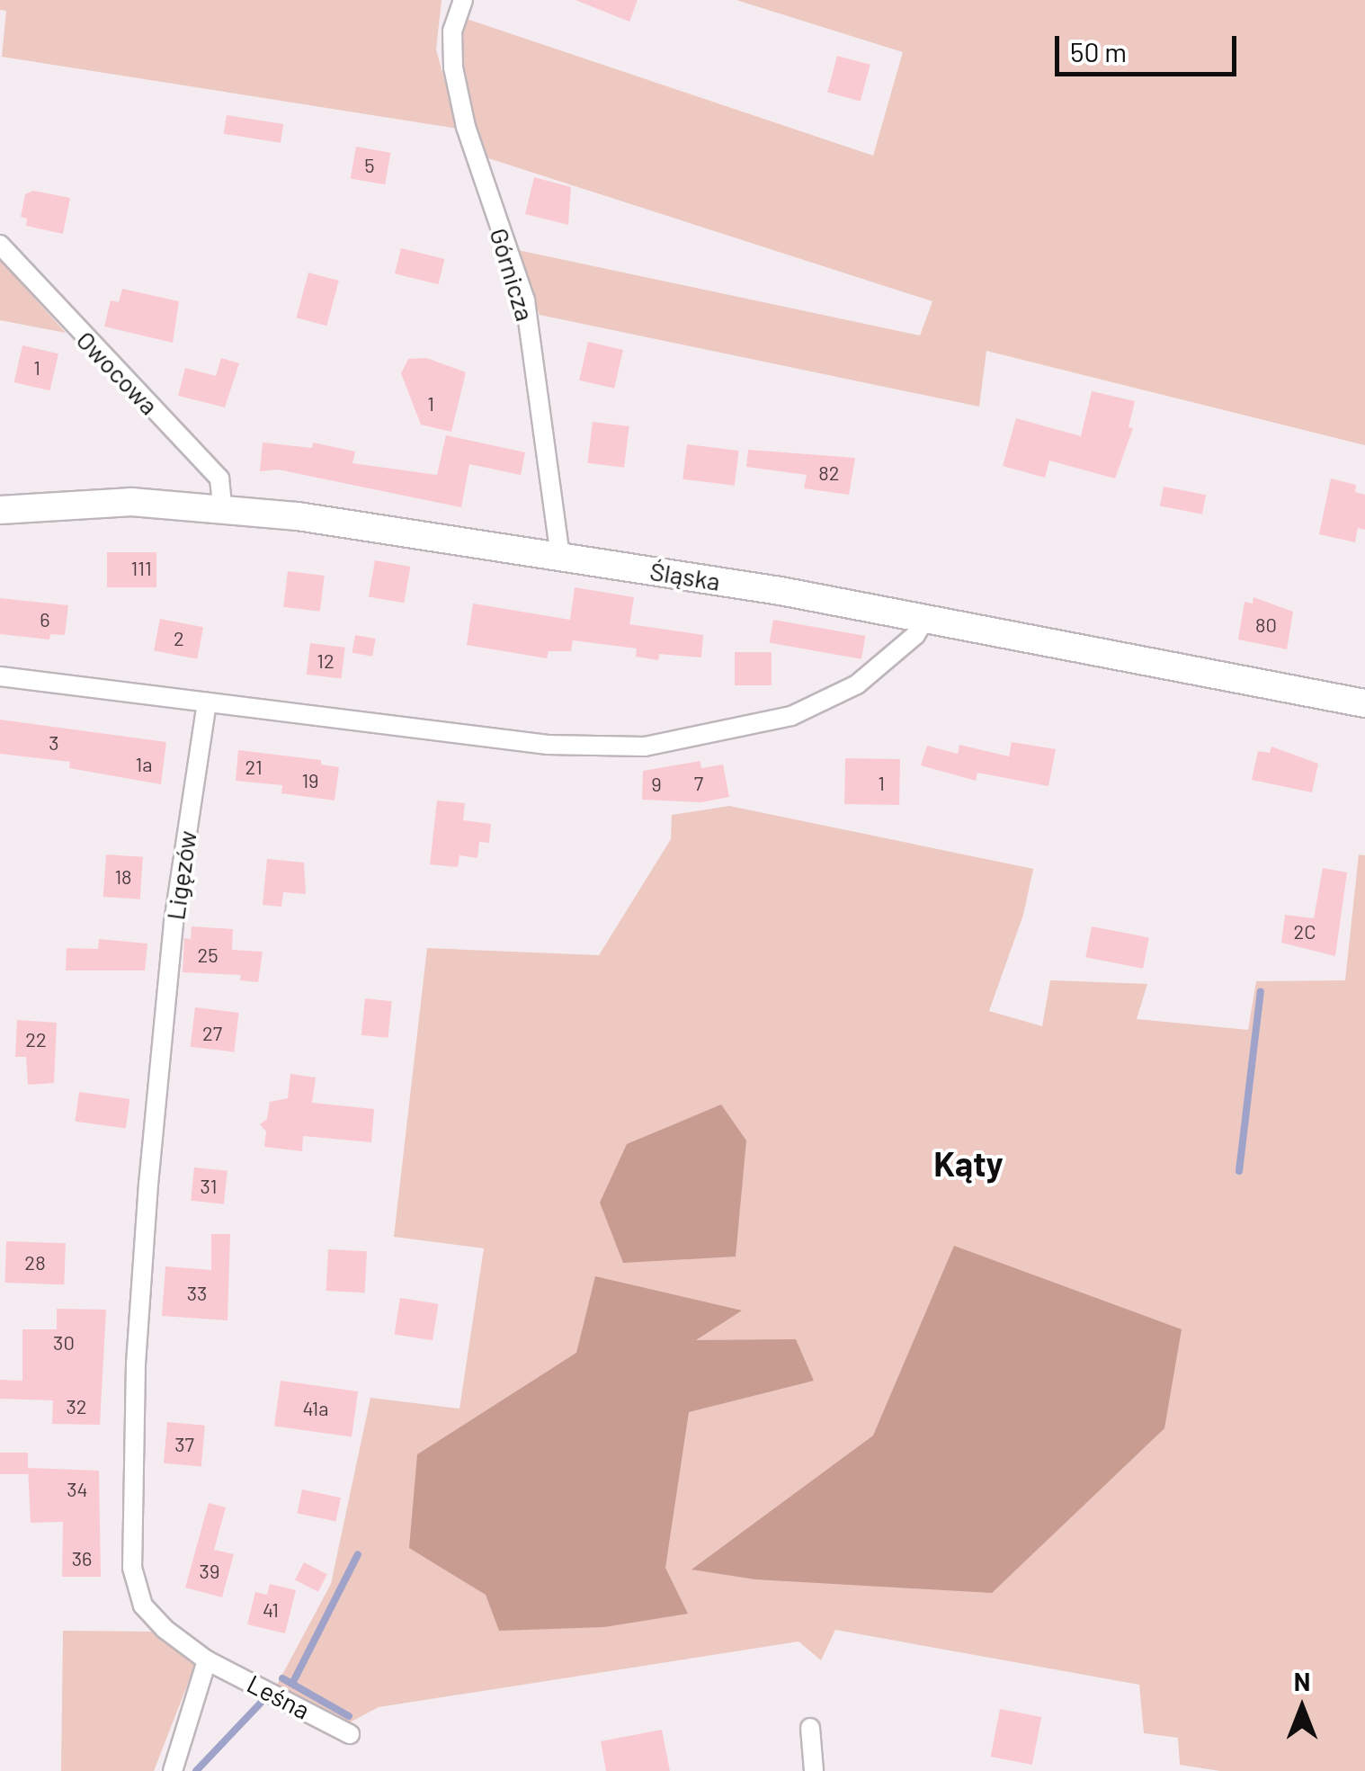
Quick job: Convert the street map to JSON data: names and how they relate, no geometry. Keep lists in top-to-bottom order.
{
  "streets": {
    "main road": ["Śląska"],
    "street": [
      "Górnicza",
      "Owocowa",
      "Ligęzów",
      "Leśna"
    ]
  },
  "crossings": [
    ["Górnicza", "Śląska"],
    ["Owocowa", "Śląska"],
    ["Ligęzów", "Leśna"]
  ],
  "districts": ["Kąty"],
  "house_numbers": [
    "5",
    "1",
    "1",
    "82",
    "111",
    "6",
    "80",
    "2",
    "12",
    "3",
    "1a",
    "21",
    "19",
    "7",
    "1",
    "9",
    "18",
    "2C",
    "25",
    "27",
    "22",
    "31",
    "28",
    "33",
    "30",
    "32",
    "41a",
    "37",
    "34",
    "36",
    "39",
    "41"
  ],
  "scale_bar": "50 m",
  "north": "top"
}
